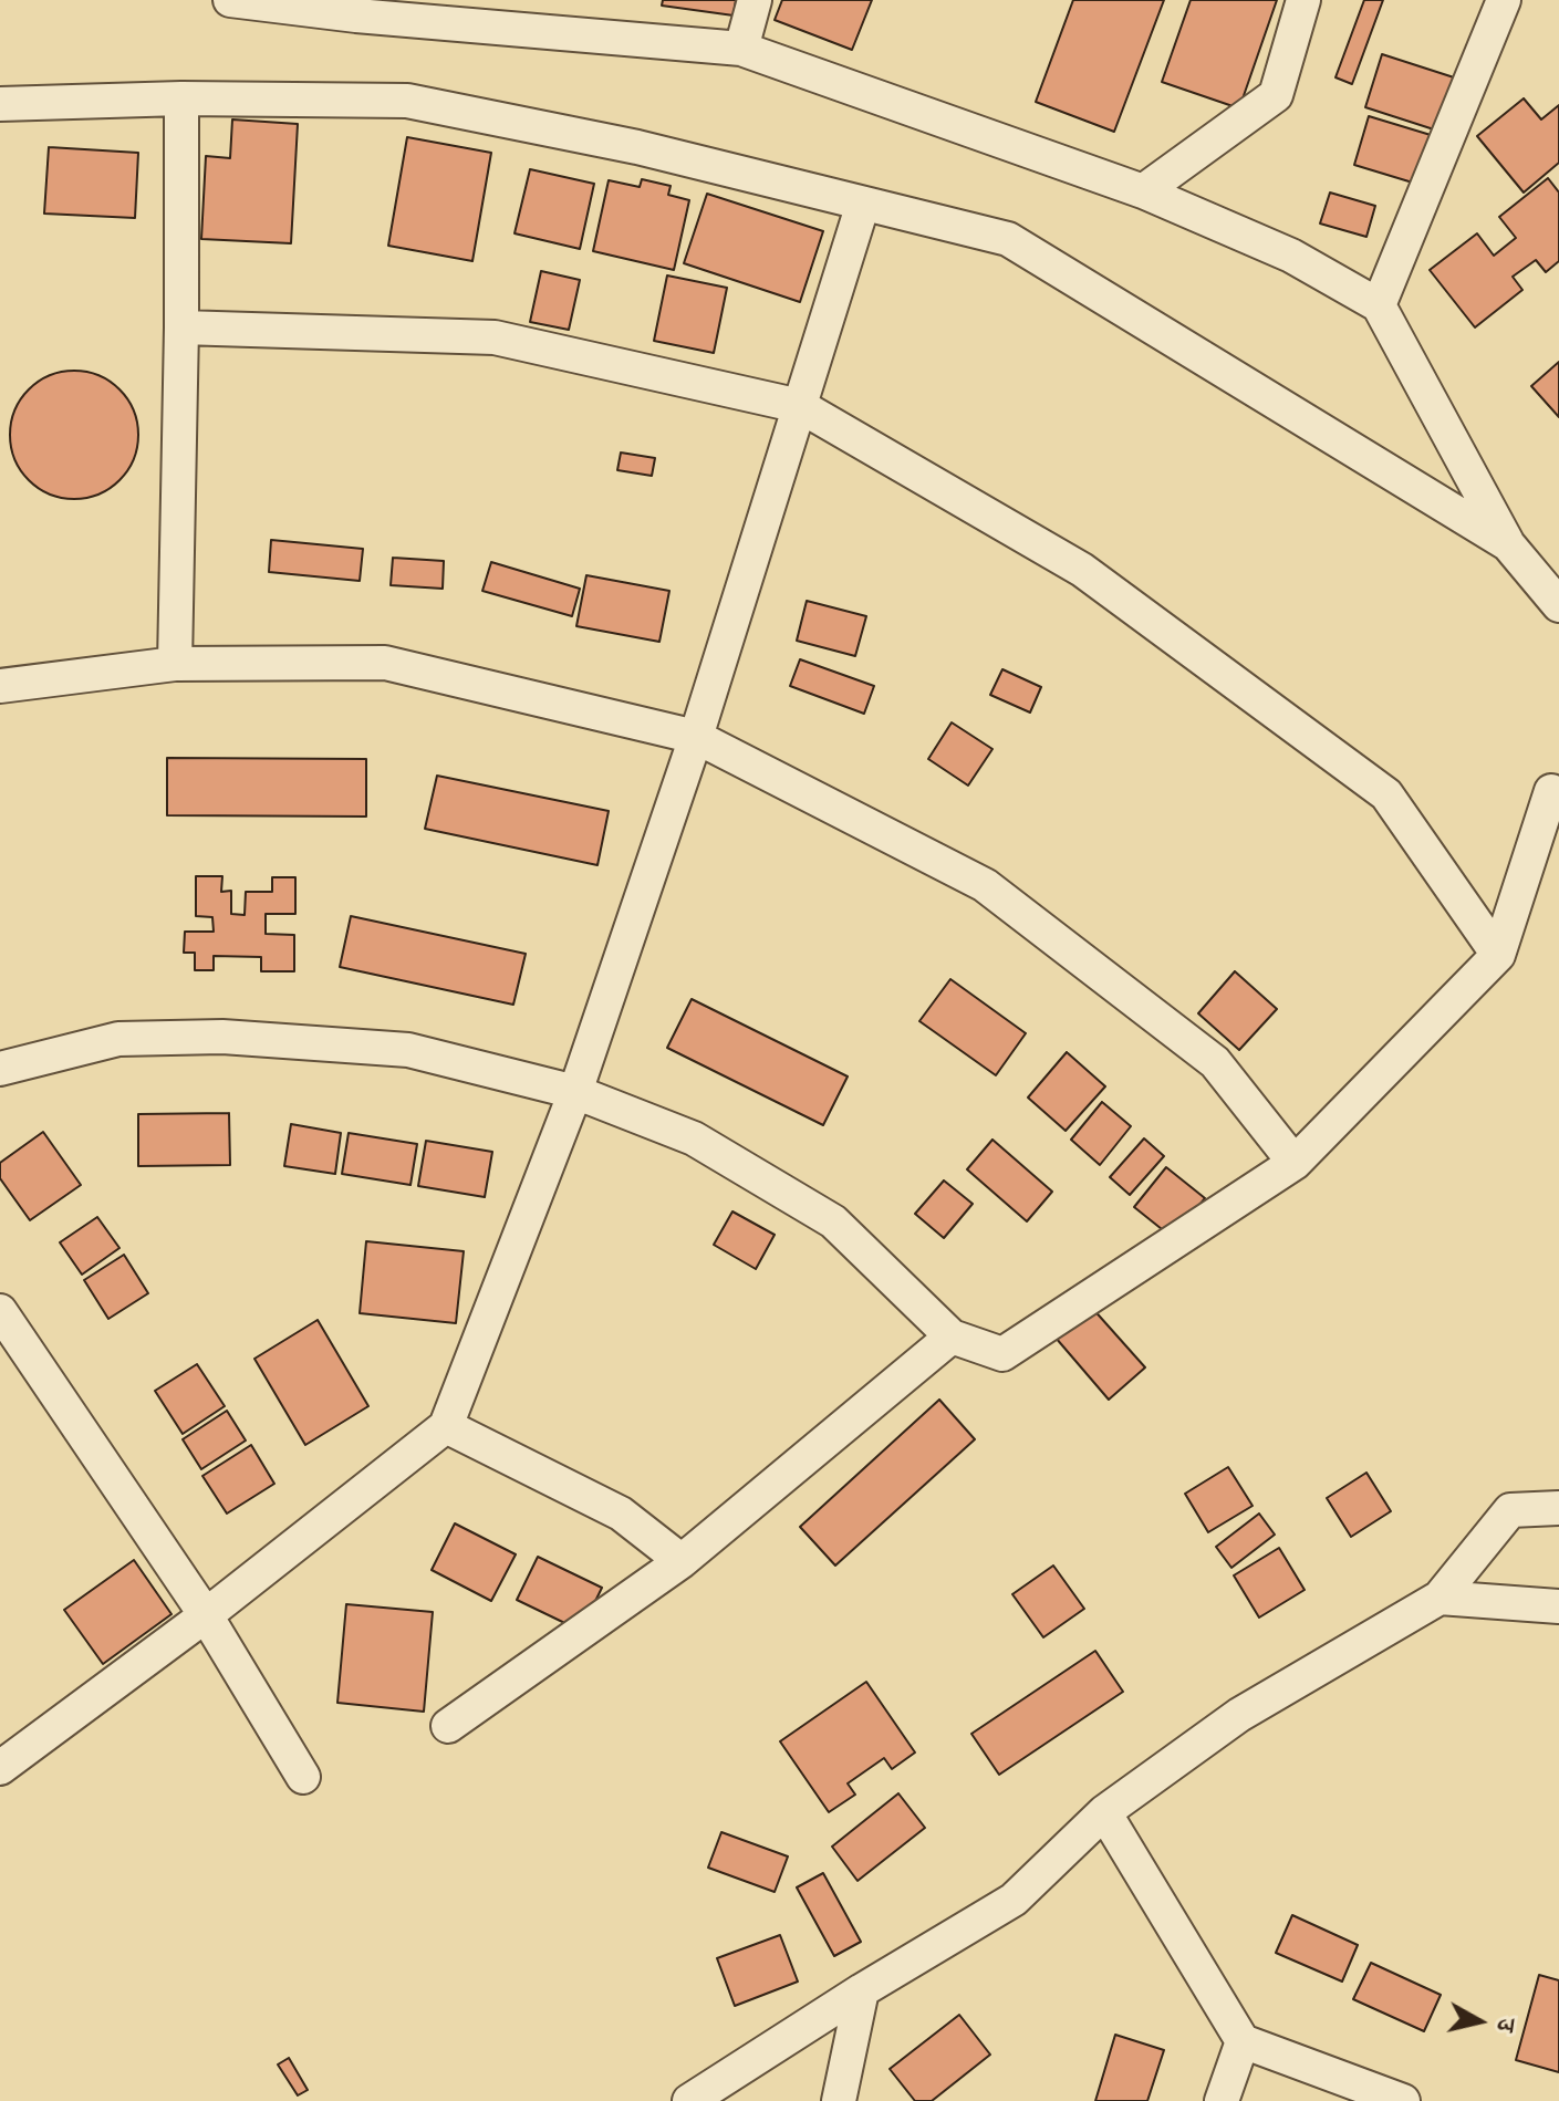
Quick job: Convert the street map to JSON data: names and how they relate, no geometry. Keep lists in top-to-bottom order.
{
  "north": "right"
}
